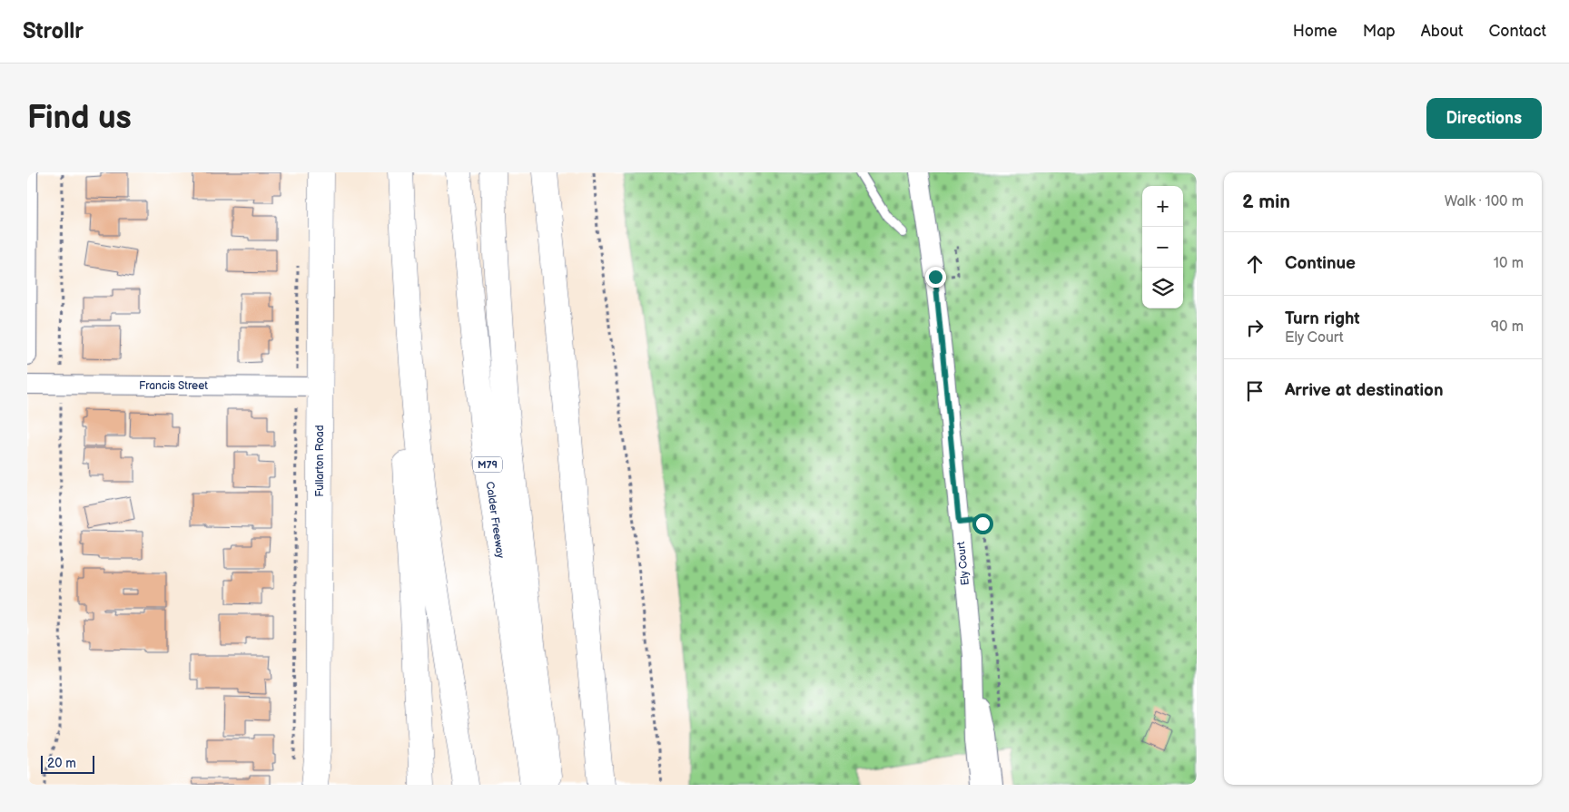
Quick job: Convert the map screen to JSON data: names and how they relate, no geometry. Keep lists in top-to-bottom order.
{
  "streets": {
    "main road": ["Fullarton Road", "M79", "Calder Freeway"],
    "street": ["Francis Street", "Ely Court"]
  },
  "crossings": [
    ["Francis Street", "Fullarton Road"]
  ],
  "scale_bar": "20 m",
  "page": {
    "header": "Strollr",
    "nav": [
      "Home",
      "Map",
      "About",
      "Contact"
    ],
    "buttons": "Directions",
    "title": "Find us",
    "heading": ["2 min", "Walk · 100 m"],
    "map_buttons": ["+", "−"],
    "list": [
      ["Continue", "10 m"],
      ["Turn right", "Ely Court", "90 m"],
      "Arrive at destination"
    ],
    "scale": "20 m"
  }
}
